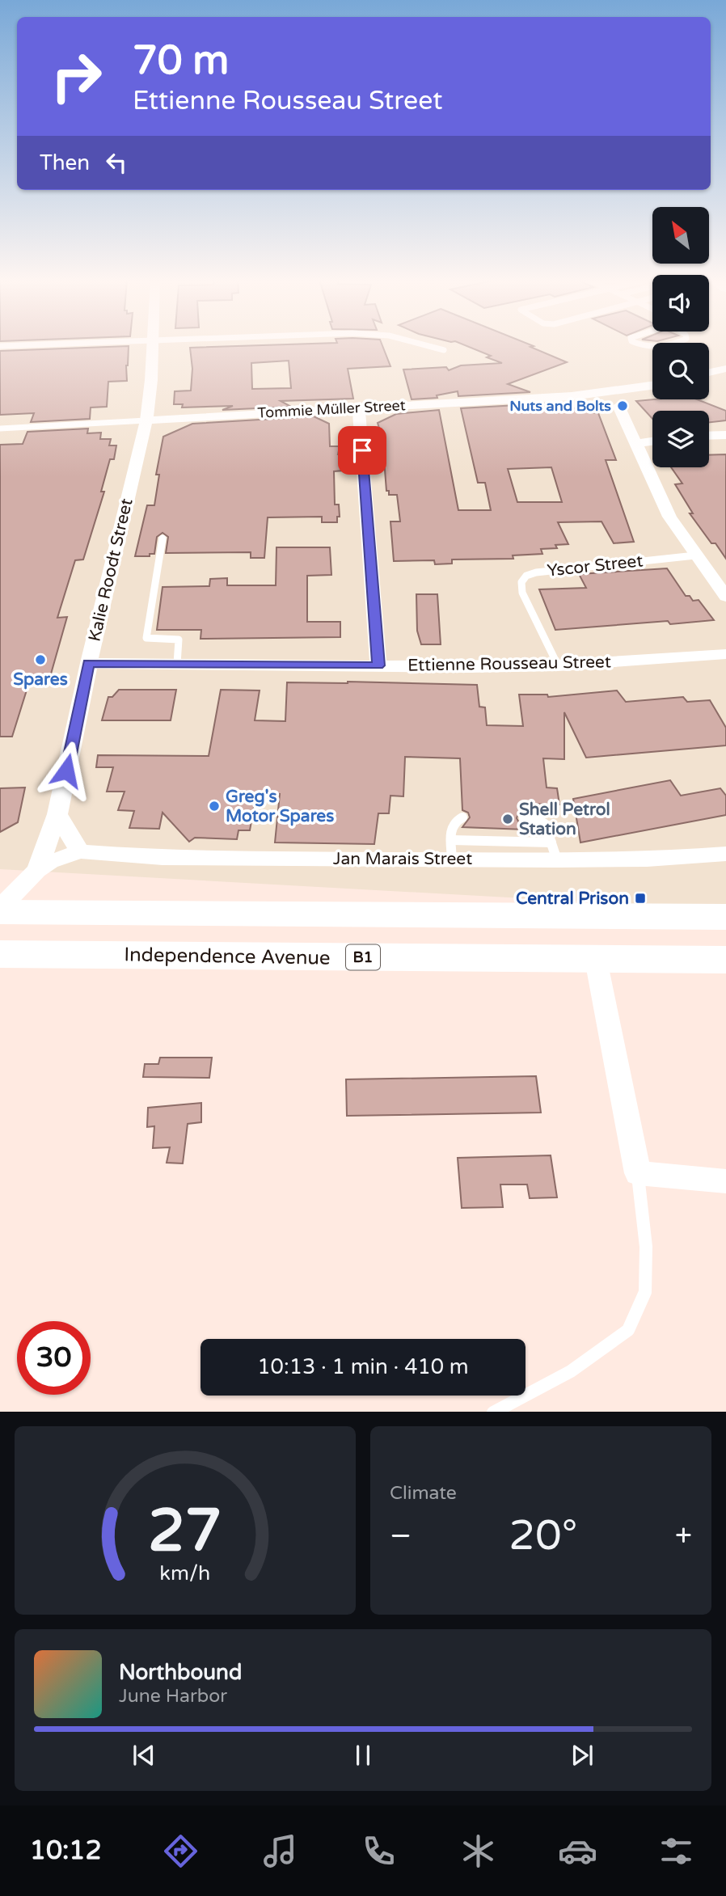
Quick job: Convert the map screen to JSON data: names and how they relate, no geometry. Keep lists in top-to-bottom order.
{
  "streets": {
    "main road": ["Independence Avenue", "B1"],
    "street": [
      "Tommie Müller Street",
      "Kalie Roodt Street",
      "Ettienne Rousseau Street",
      "Jan Marais Street"
    ],
    "lane": ["Yscor Street"]
  },
  "crossings": [
    ["Tommie Müller Street", "Kalie Roodt Street"],
    ["Yscor Street", "Ettienne Rousseau Street"],
    ["Kalie Roodt Street", "Ettienne Rousseau Street"],
    ["Kalie Roodt Street", "Jan Marais Street"]
  ],
  "places": {
    "other": [
      "Nuts and Bolts",
      "Spares",
      "Greg's Motor Spares",
      "Shell Petrol Station"
    ],
    "transit": ["Central Prison"]
  },
  "north": "top left",
  "page": {
    "turn": ["70 m", "Ettienne Rousseau Street"],
    "then": "Then",
    "limit": "30",
    "trip": "10:13 · 1 min · 410 m",
    "tile": "Climate",
    "heat": ["−", "20°", "+"],
    "song": ["Northbound", "June Harbor"],
    "tabs": "10:12",
    "gauge": ["27", "km/h"]
  }
}
